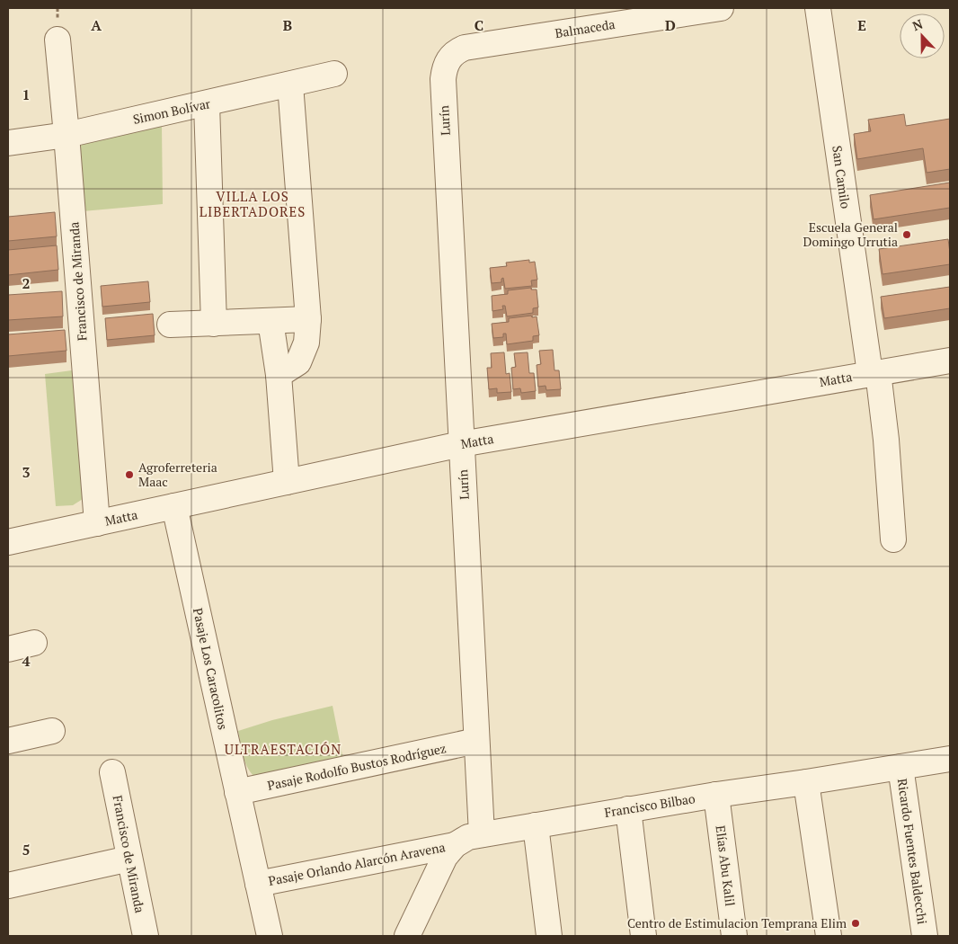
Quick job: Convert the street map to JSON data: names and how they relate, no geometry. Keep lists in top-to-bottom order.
{
  "streets": {
    "street": [
      "Balmaceda",
      "Simon Bolívar",
      "Lurín",
      "San Camilo",
      "Francisco de Miranda",
      "Matta",
      "Pasaje Los Caracolitos",
      "Pasaje Rodolfo Bustos Rodríguez",
      "Francisco Bilbao",
      "Ricardo Fuentes Baldecchi",
      "Pasaje Orlando Alarcón Aravena",
      "Elías Abu Kalil"
    ]
  },
  "crossings": [
    ["Balmaceda", "Lurín"],
    ["Simon Bolívar", "Francisco de Miranda"],
    ["Lurín", "Matta"],
    ["Lurín", "Pasaje Rodolfo Bustos Rodríguez"],
    ["Lurín", "Francisco Bilbao"],
    ["San Camilo", "Matta"],
    ["Francisco de Miranda", "Matta"],
    ["Matta", "Pasaje Los Caracolitos"],
    ["Pasaje Los Caracolitos", "Pasaje Rodolfo Bustos Rodríguez"],
    ["Pasaje Los Caracolitos", "Pasaje Orlando Alarcón Aravena"],
    ["Francisco Bilbao", "Ricardo Fuentes Baldecchi"],
    ["Francisco Bilbao", "Pasaje Orlando Alarcón Aravena"],
    ["Francisco Bilbao", "Elías Abu Kalil"]
  ],
  "districts": ["VILLA LOS LIBERTADORES", "ULTRAESTACIÓN"],
  "places": ["Escuela General Domingo Urrutia", "Agroferreteria Maac", "Centro de Estimulacion Temprana Elim"],
  "north": "top",
  "grid": {
    "columns": [
      "A",
      "B",
      "C",
      "D",
      "E"
    ],
    "rows": [
      "1",
      "2",
      "3",
      "4",
      "5"
    ]
  }
}
